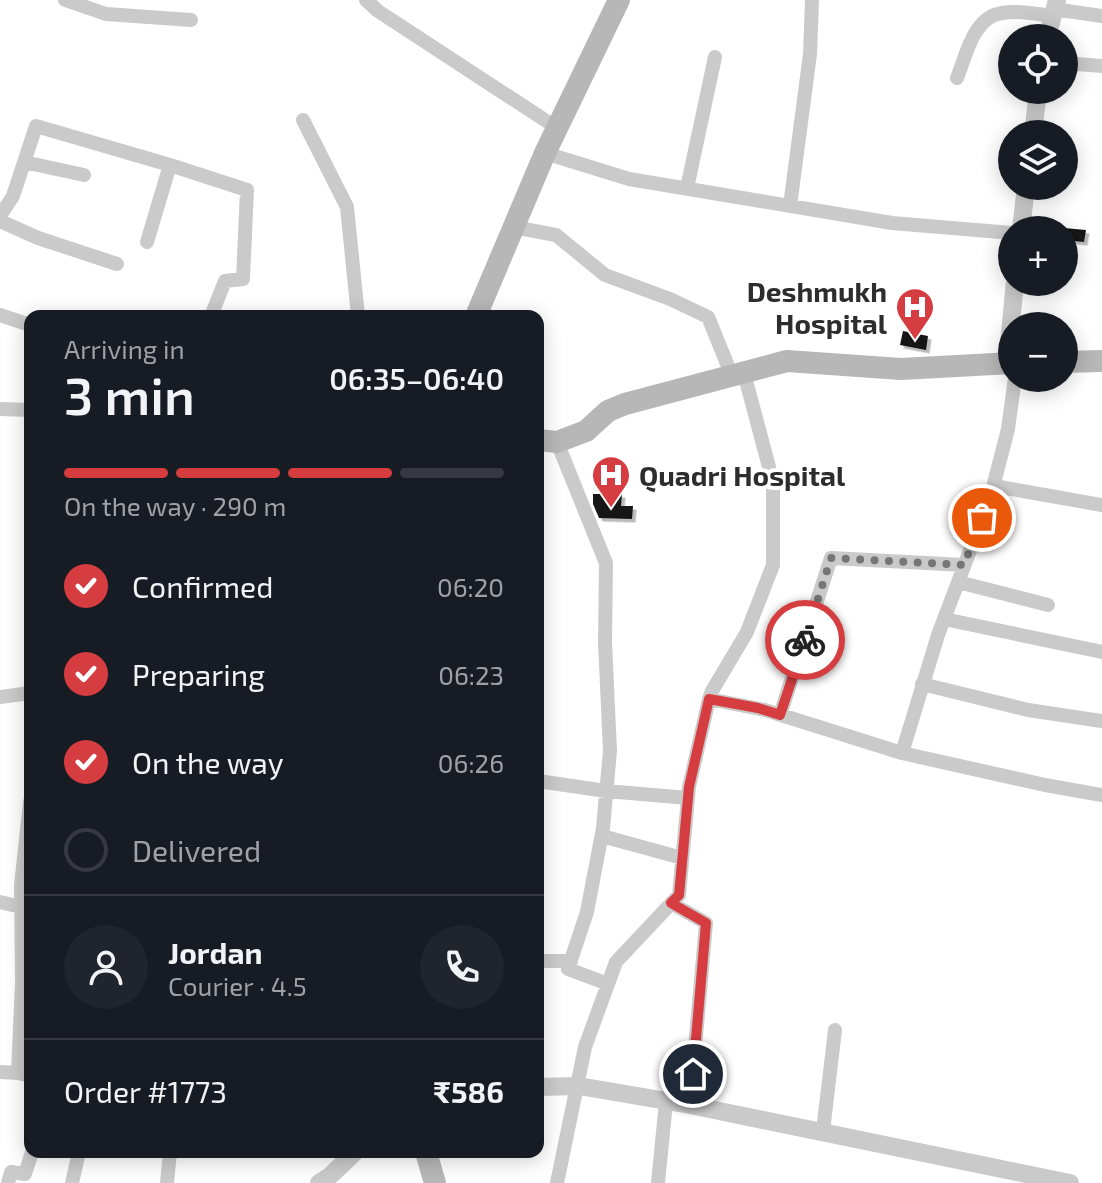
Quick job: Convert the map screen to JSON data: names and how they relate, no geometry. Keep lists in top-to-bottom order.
{
  "places": {
    "hospital": ["Deshmukh Hospital", "Quadri Hospital"]
  },
  "page": {
    "map_buttons": ["+", "−"],
    "heading": ["3 min", "Arriving in", "06:35–06:40"],
    "panel": [
      "Jordan",
      "Courier · 4.5",
      "Order #1773",
      "₹586"
    ],
    "bar": "On the way · 290 m",
    "list": [
      ["Confirmed", "06:20"],
      ["Preparing", "06:23"],
      ["On the way", "06:26"],
      "Delivered"
    ]
  }
}
